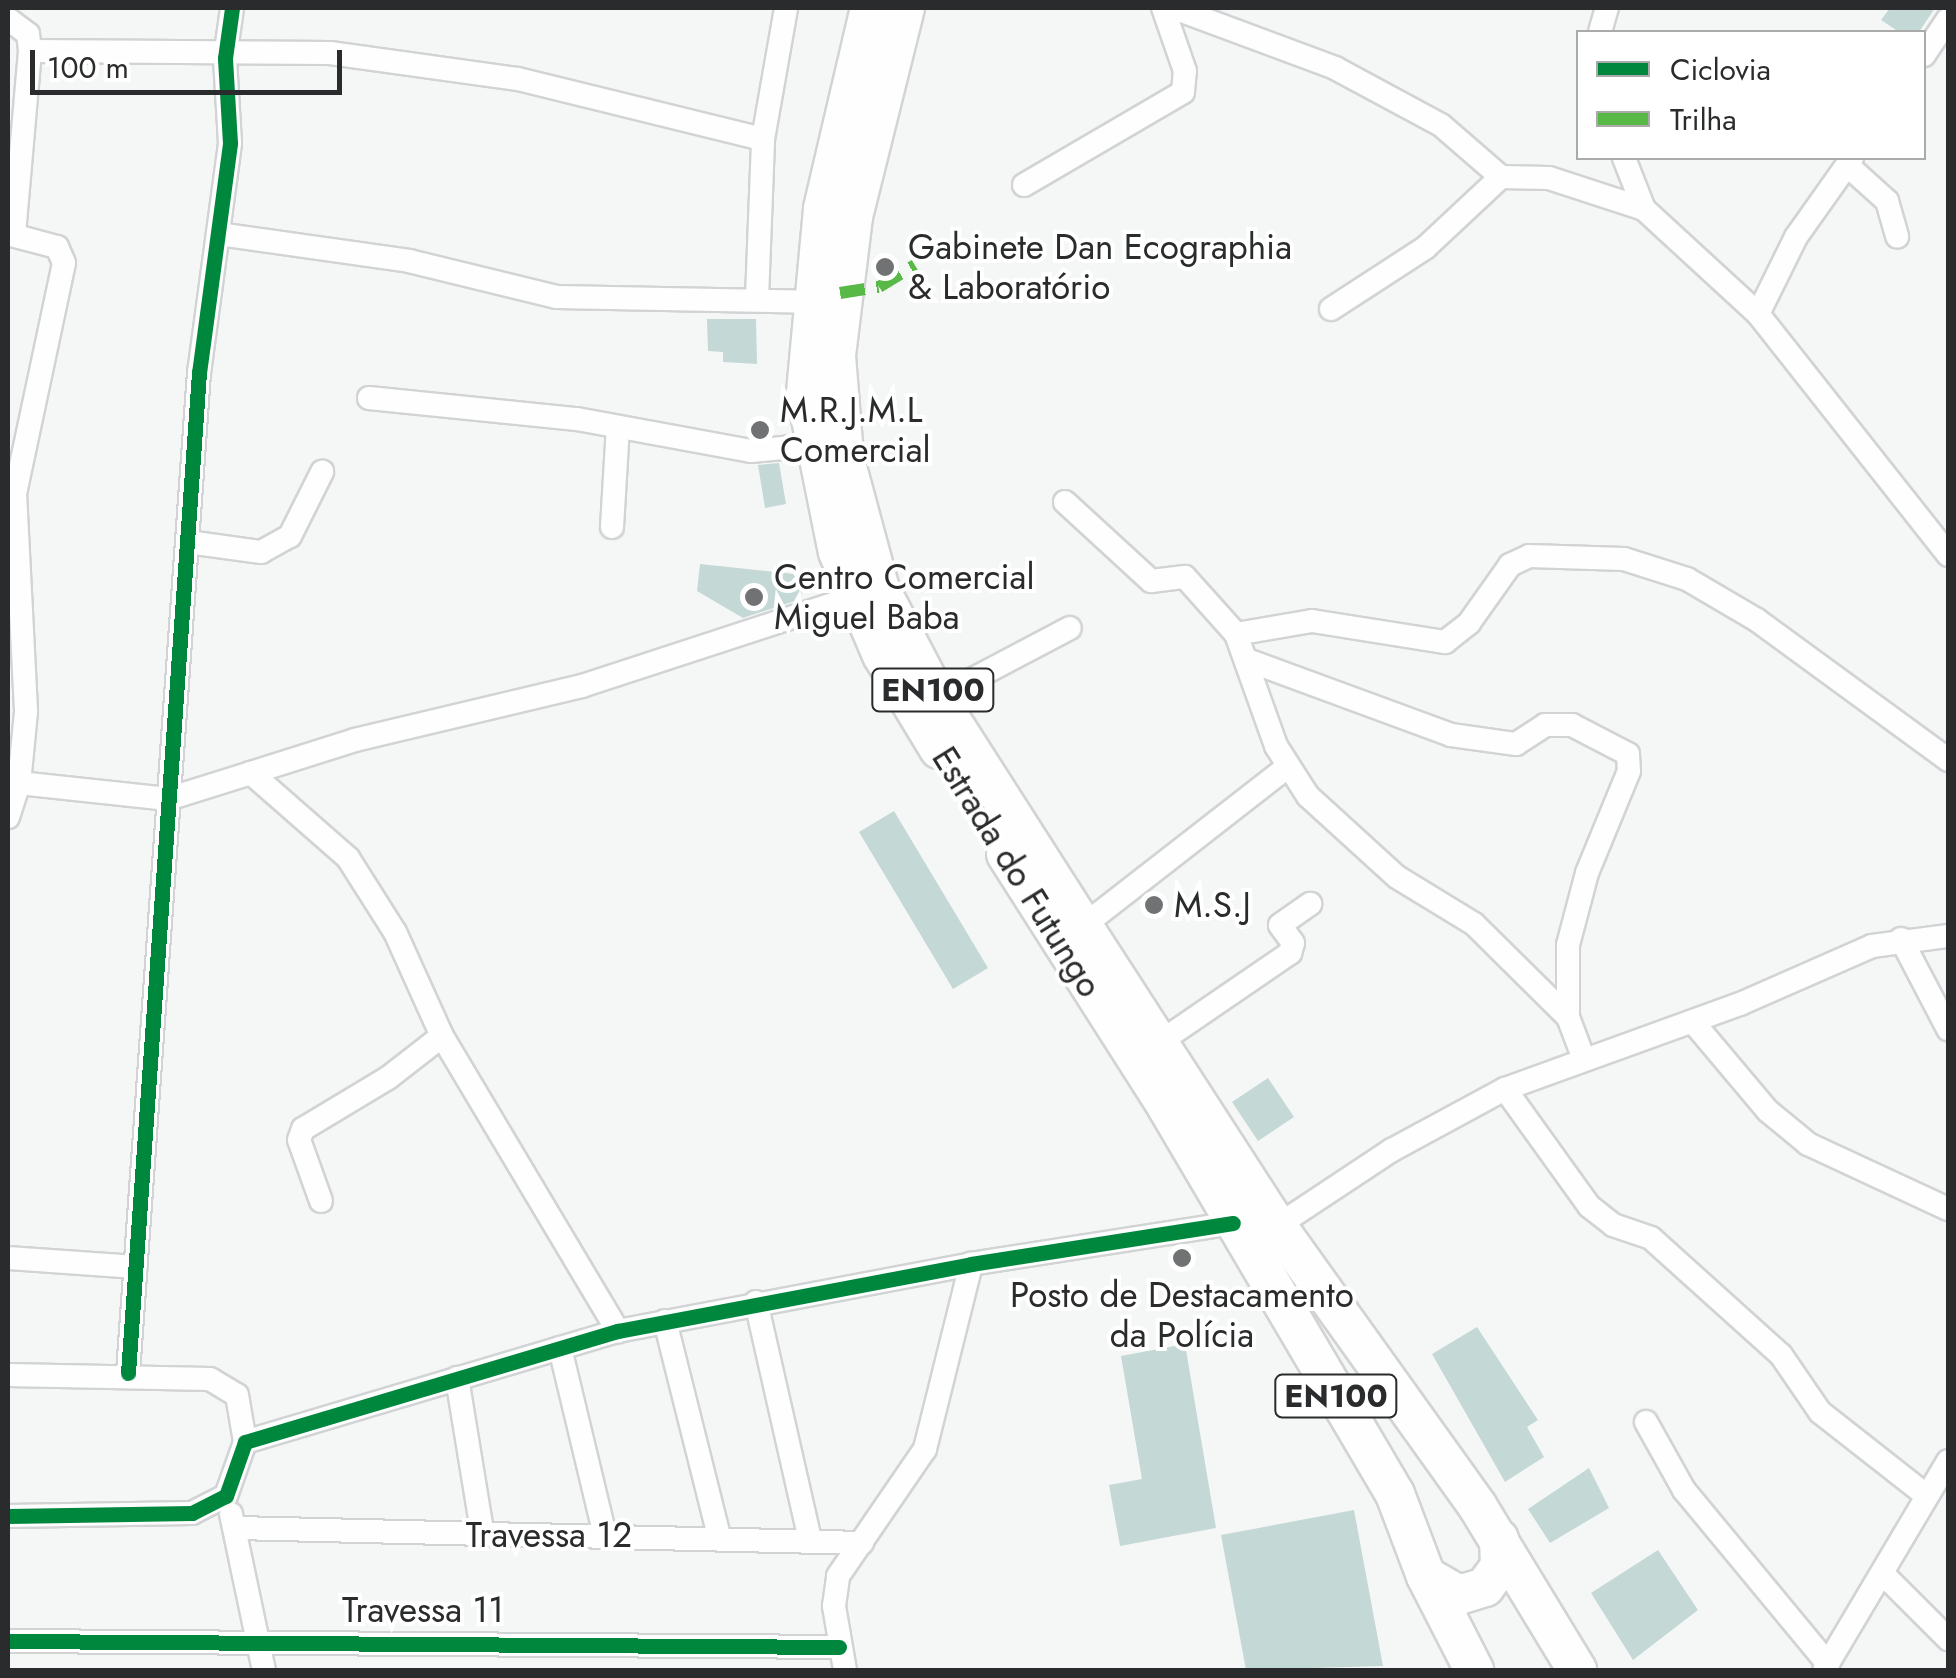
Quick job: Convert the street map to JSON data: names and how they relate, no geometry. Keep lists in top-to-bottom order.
{
  "streets": {
    "highway": ["EN100", "Estrada do Futungo"],
    "street": ["Travessa 12", "Travessa 11"]
  },
  "crossings": [
    ["EN100", "Estrada do Futungo"]
  ],
  "places": [
    "Gabinete Dan Ecographia & Laboratório",
    "M.R.J.M.L Comercial",
    "Centro Comercial Miguel Baba",
    "M.S.J",
    "Posto de Destacamento da Polícia"
  ],
  "legend": ["Ciclovia", "Trilha"],
  "scale_bar": "100 m"
}
